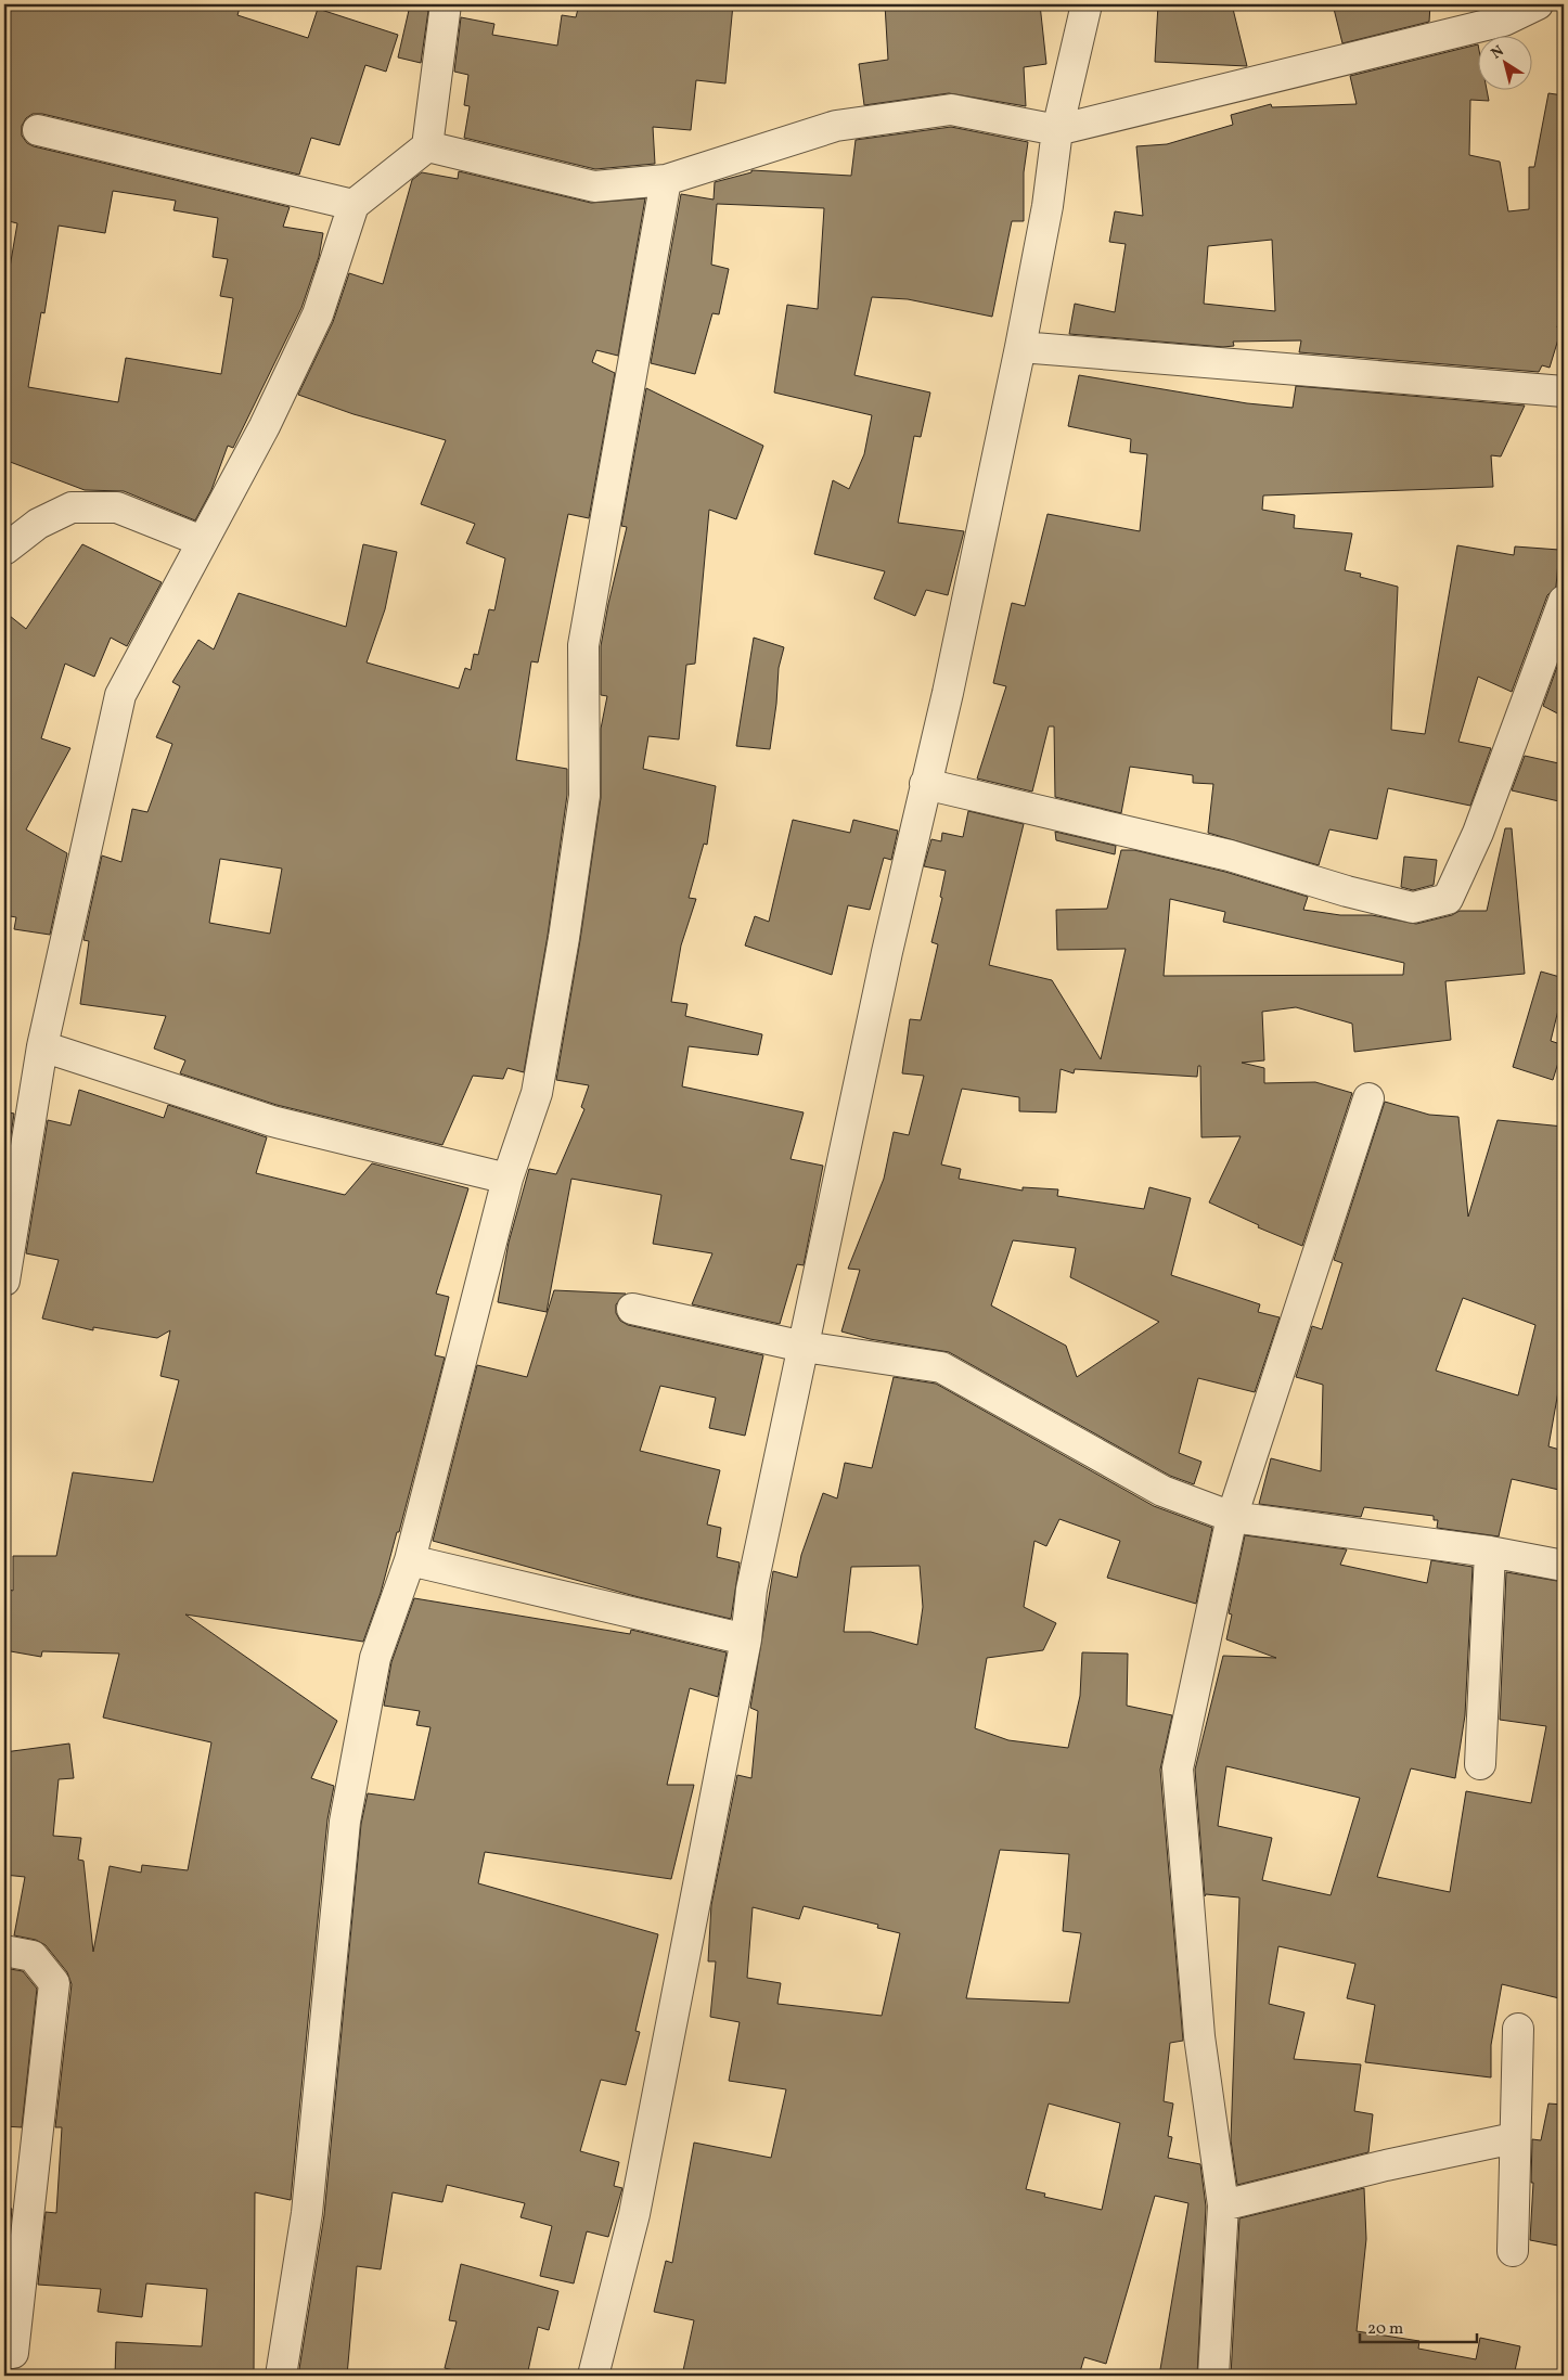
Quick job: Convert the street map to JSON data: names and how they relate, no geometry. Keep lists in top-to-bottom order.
{
  "scale_bar": "20 m",
  "north": "top left"
}
